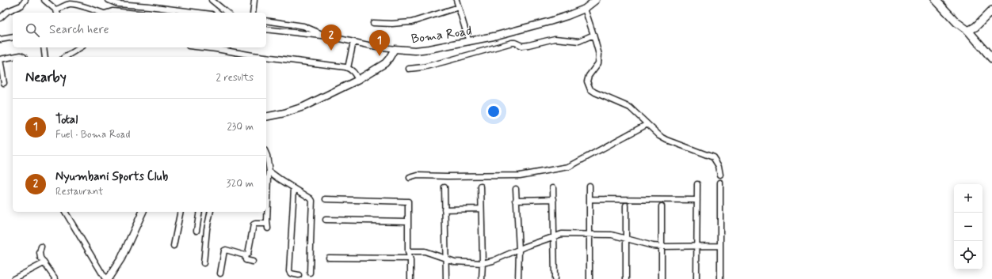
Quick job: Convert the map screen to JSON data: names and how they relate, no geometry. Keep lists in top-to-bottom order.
{
  "streets": {
    "main road": ["Boma Road"]
  },
  "page": {
    "search": "Search here",
    "pins": ["2", "1"],
    "heading": ["Nearby", "2 results"],
    "list": [
      {
        "mark": "1",
        "name": "Total",
        "note": "Fuel · Boma Road",
        "value": "230 m"
      },
      {
        "mark": "2",
        "name": "Nyumbani Sports Club",
        "note": "Restaurant",
        "value": "320 m"
      }
    ],
    "map_buttons": ["+", "−"]
  }
}
